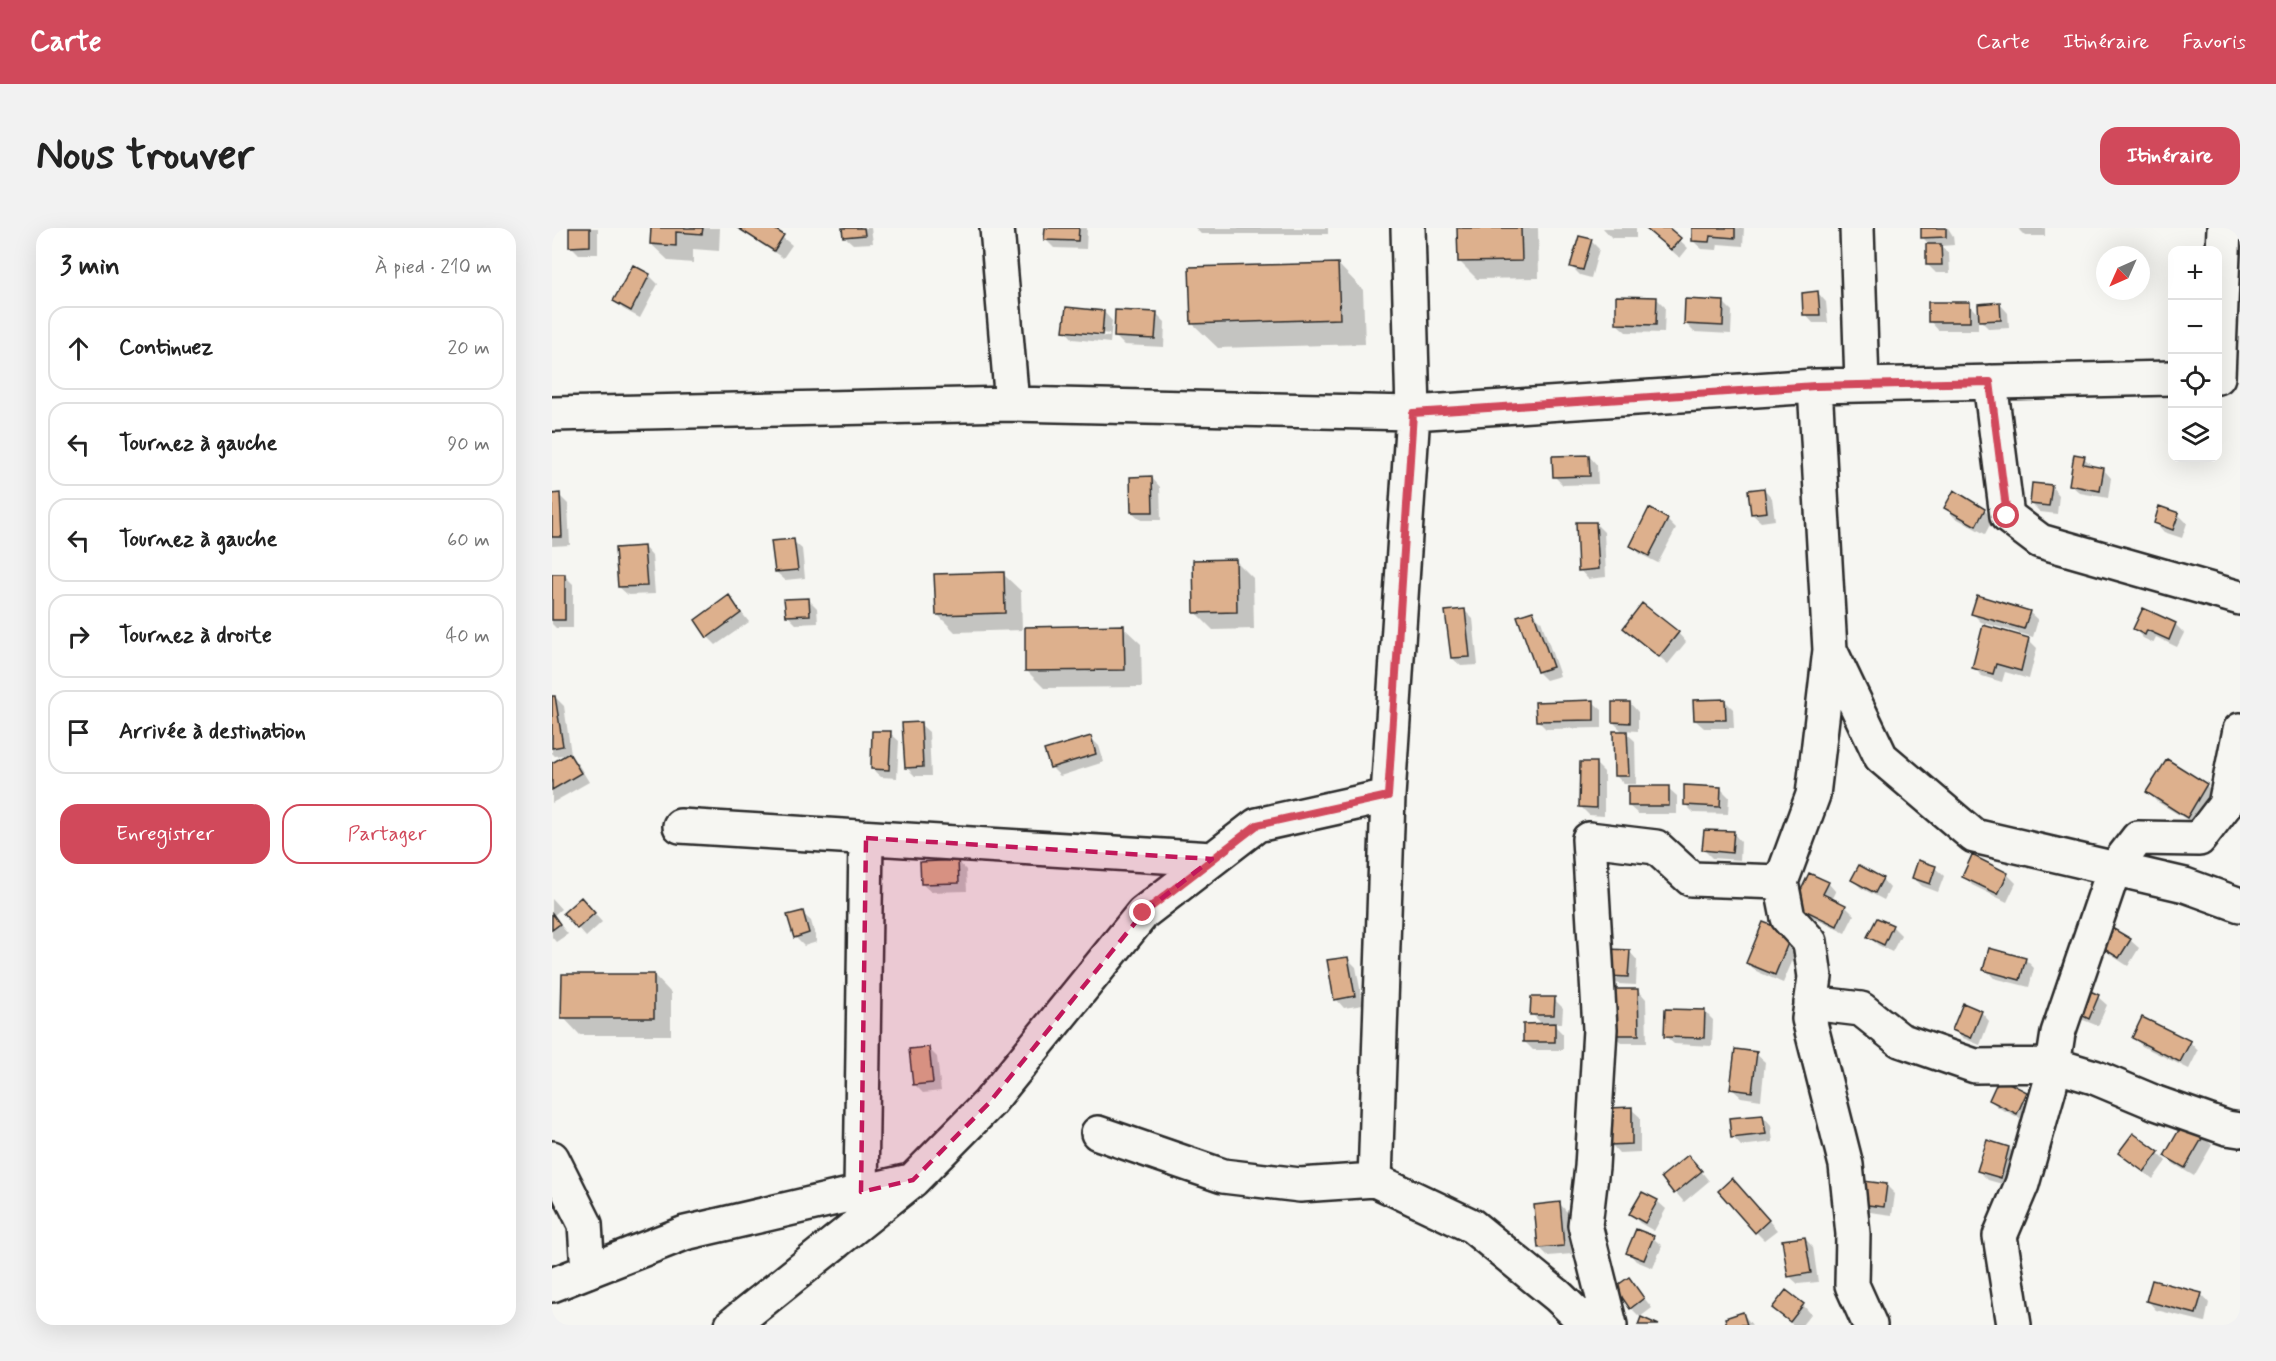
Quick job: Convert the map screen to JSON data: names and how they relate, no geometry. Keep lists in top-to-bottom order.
{
  "north": "bottom left",
  "page": {
    "header": "Carte",
    "nav": ["Carte", "Itinéraire", "Favoris"],
    "buttons": [
      "Itinéraire",
      ["Enregistrer", "Partager"]
    ],
    "title": "Nous trouver",
    "heading": ["3 min", "À pied · 210 m"],
    "map_buttons": ["+", "−"],
    "list": [
      ["Continuez", "20 m"],
      ["Tournez à gauche", "90 m"],
      ["Tournez à gauche", "60 m"],
      ["Tournez à droite", "40 m"],
      "Arrivée à destination"
    ]
  }
}
